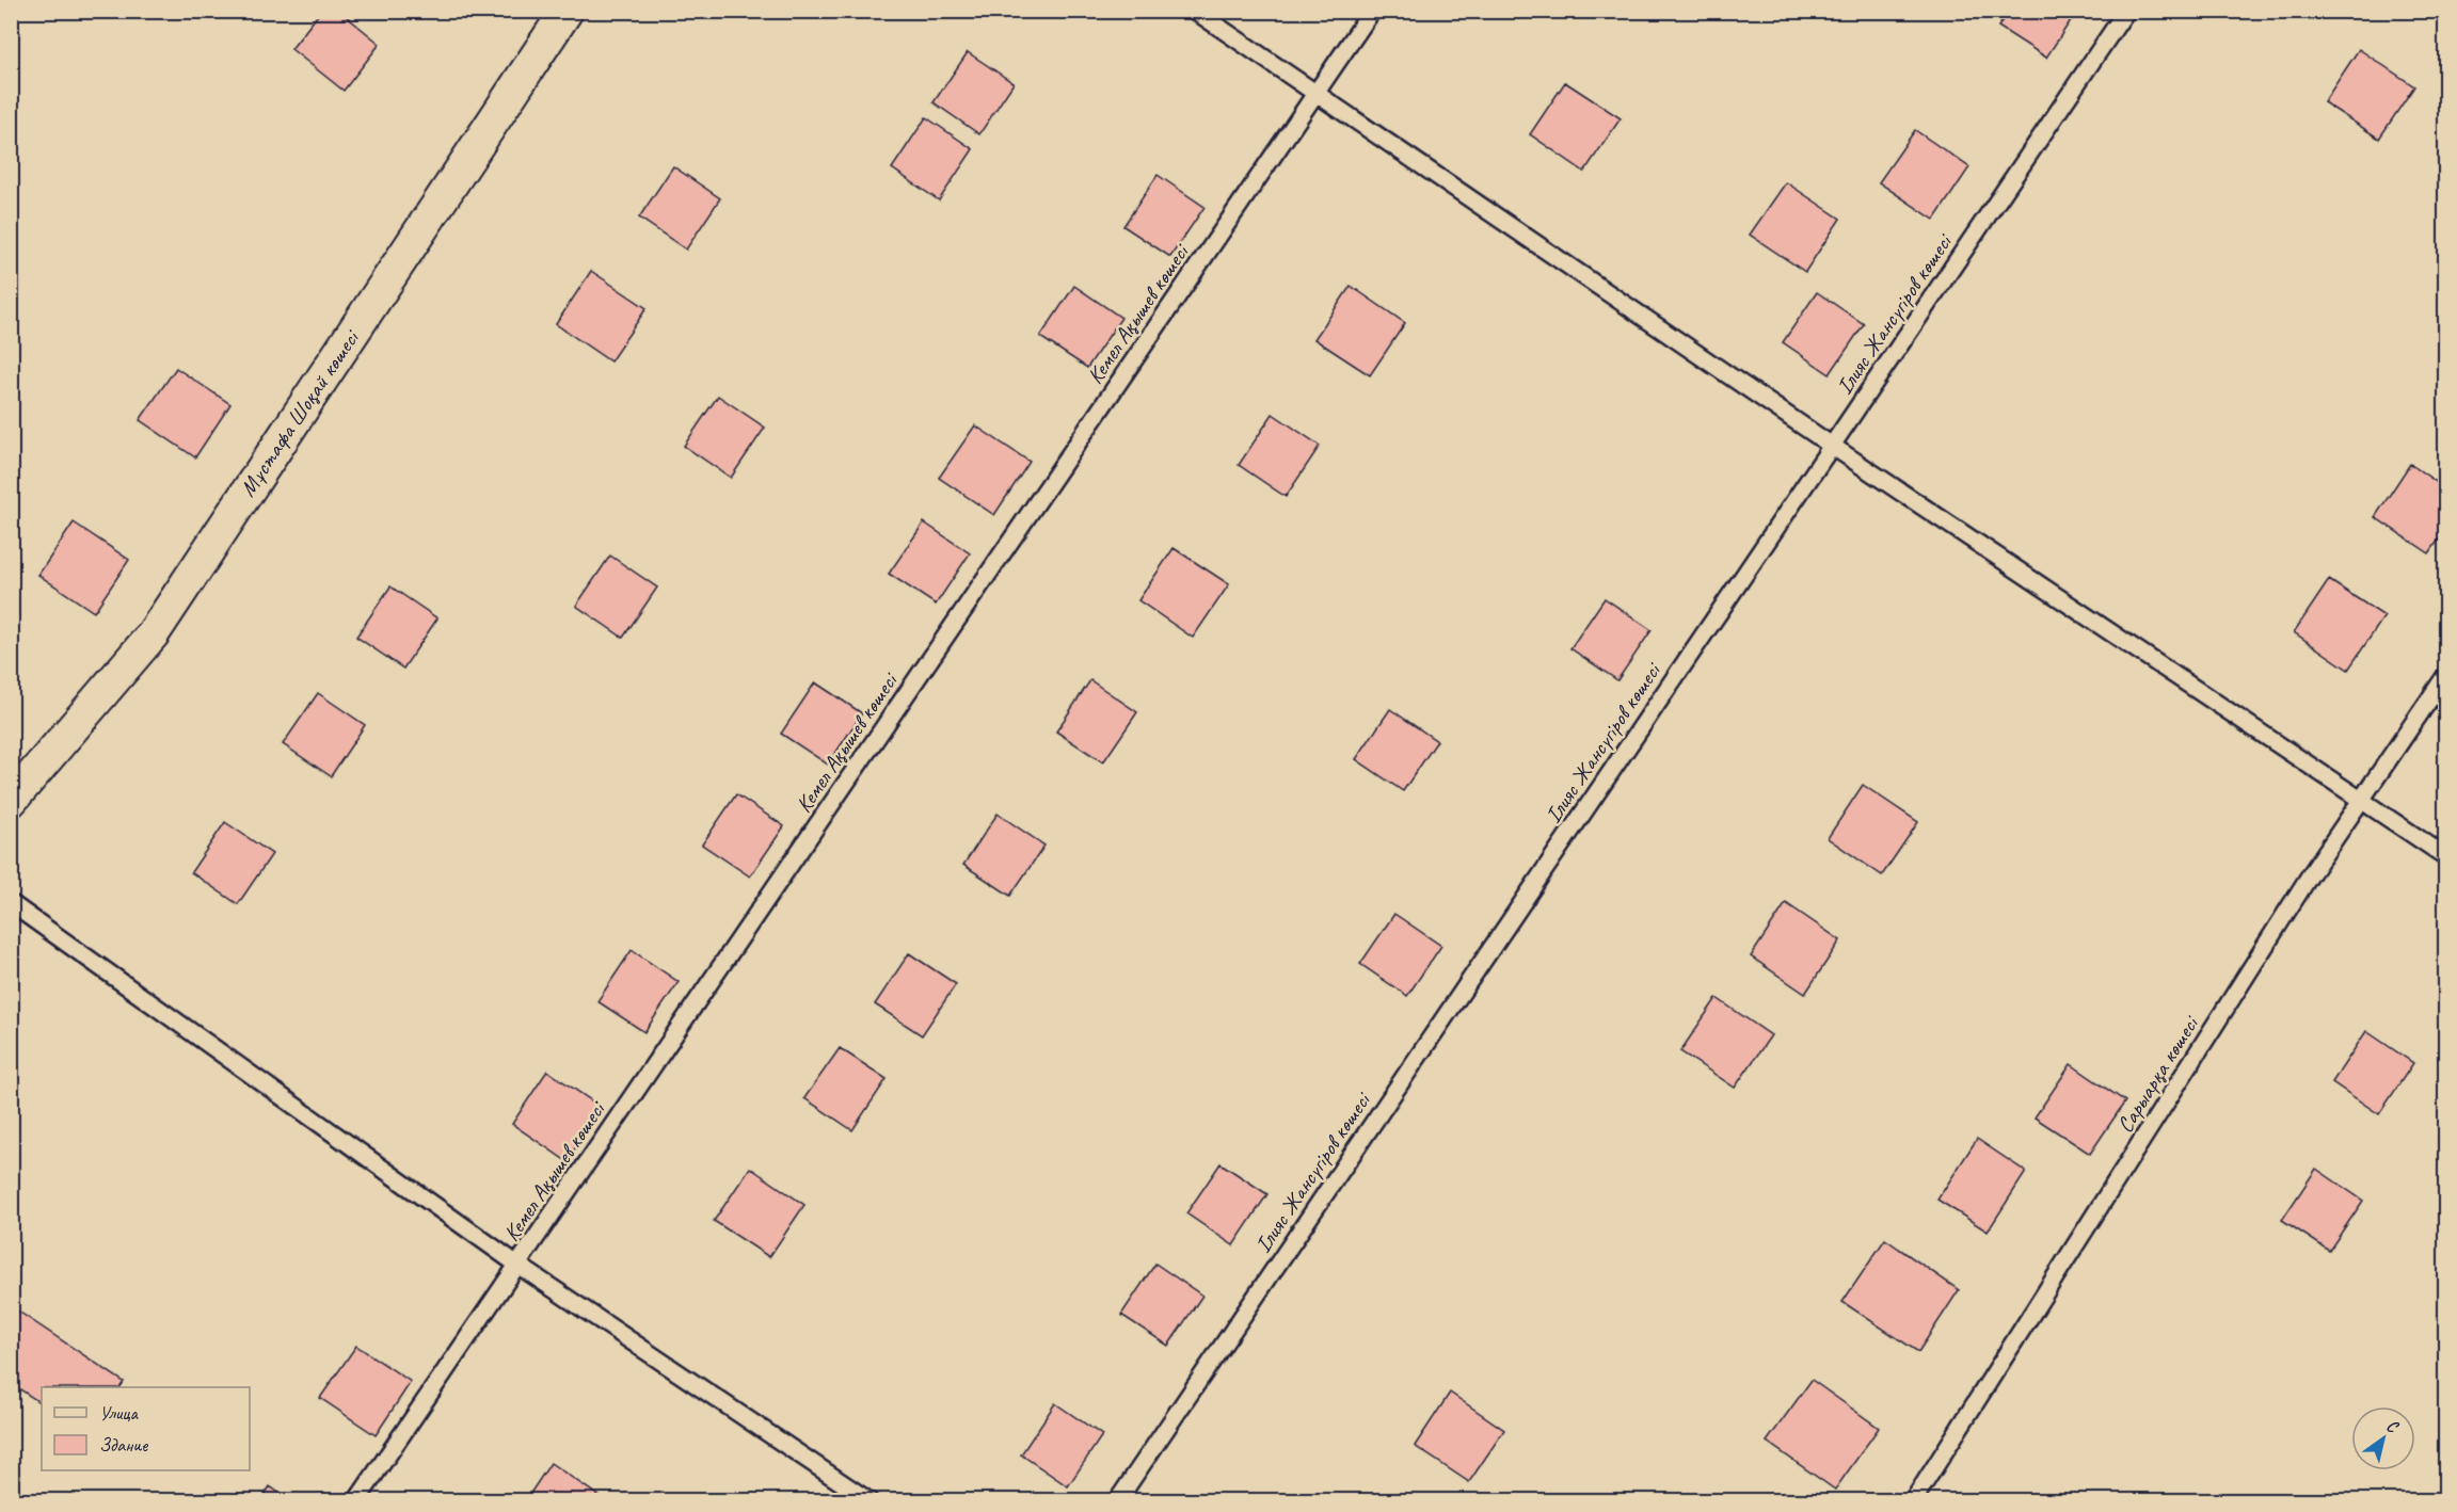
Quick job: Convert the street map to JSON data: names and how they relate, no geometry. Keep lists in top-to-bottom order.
{
  "streets": {
    "street": ["Мұстафа Шоқай көшесі"],
    "lane": ["Кемел Ақышев көшесі", "Ілияс Жансүгіров көшесі", "Сарыарқа көшесі"]
  },
  "legend": ["Улица", "Здание"],
  "north": "top right"
}
